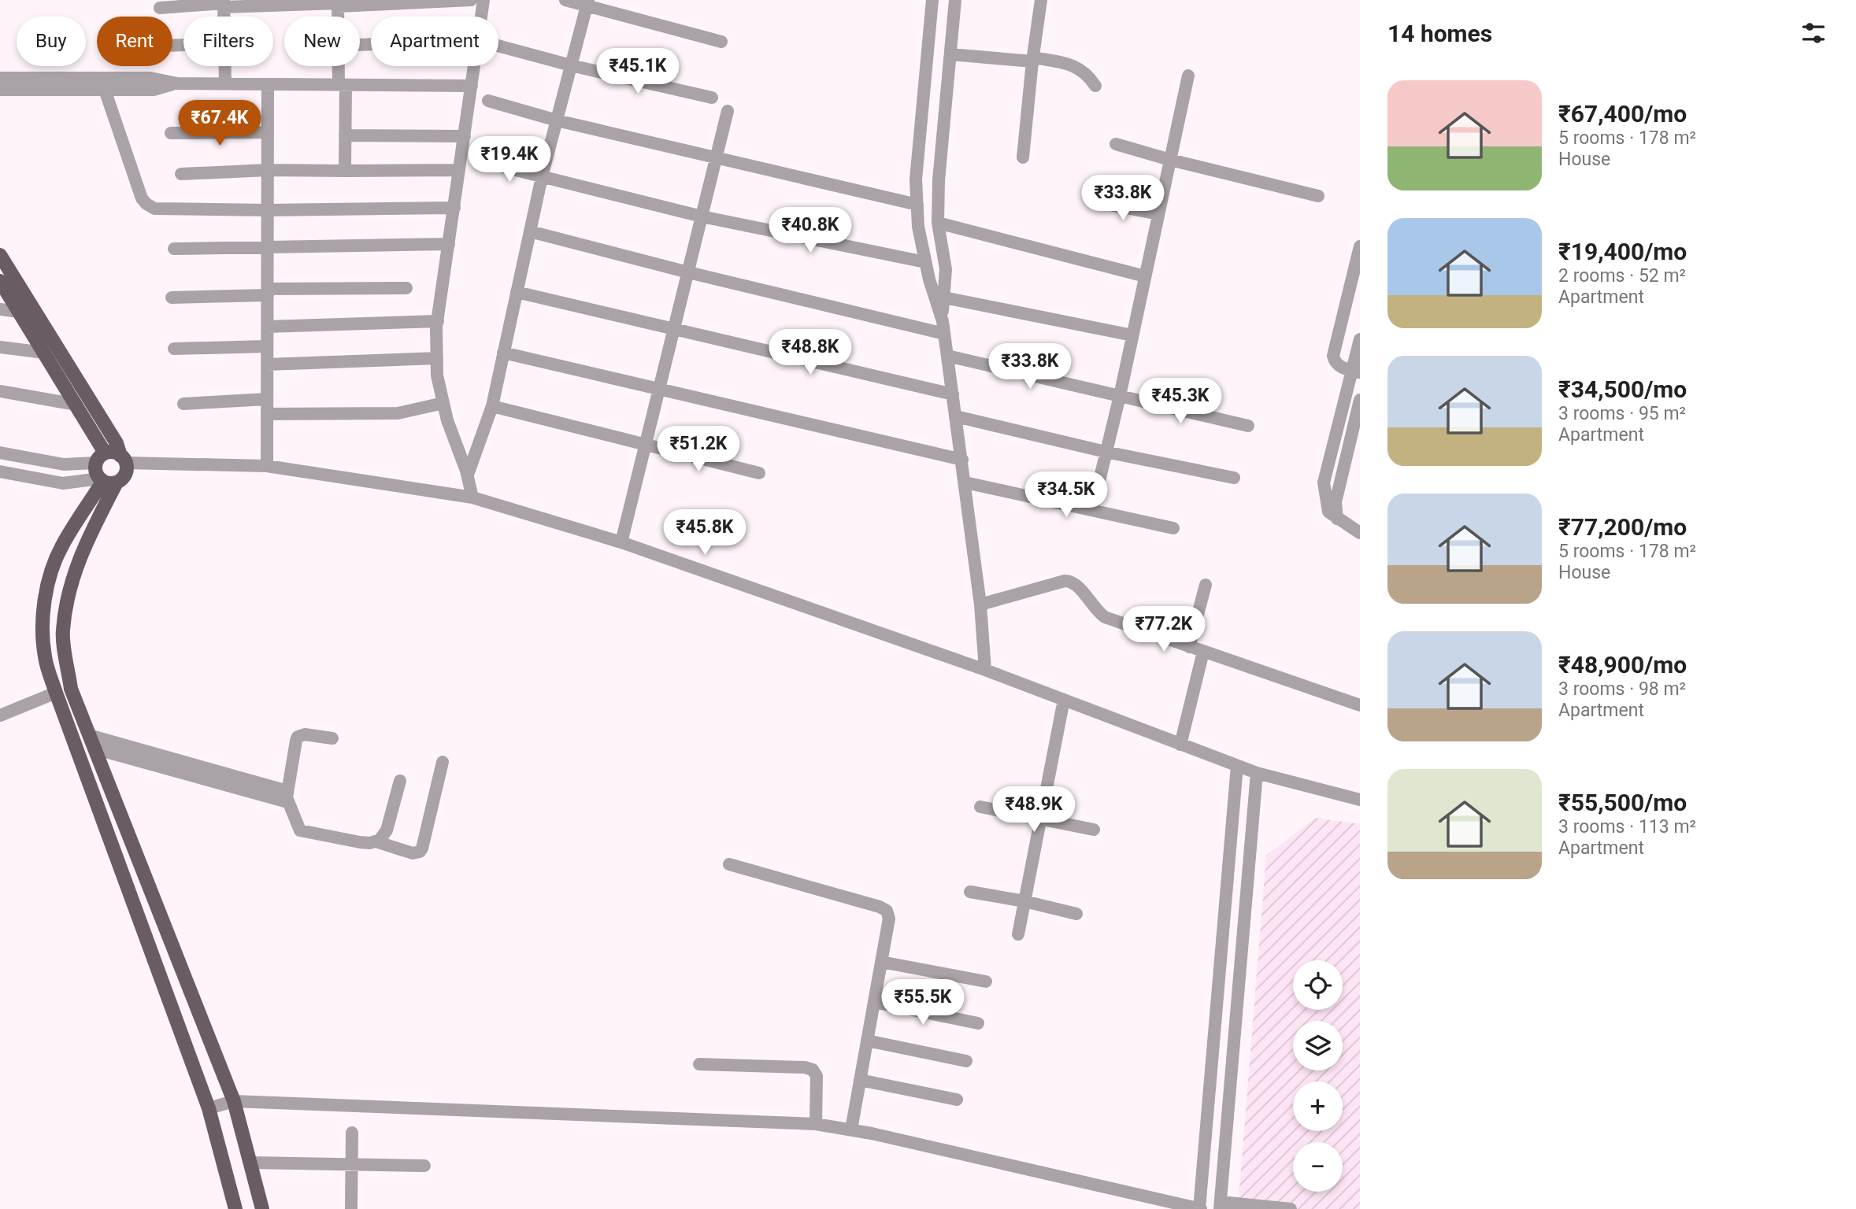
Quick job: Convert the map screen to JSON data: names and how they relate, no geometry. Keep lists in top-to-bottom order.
{
  "page": {
    "heading": "14 homes",
    "chip": [
      "Buy",
      "Rent",
      "Filters",
      "New",
      "Apartment"
    ],
    "price": [
      "₹45.1K",
      "₹67.4K",
      "₹19.4K",
      "₹33.8K",
      "₹40.8K",
      "₹48.8K",
      "₹33.8K",
      "₹45.3K",
      "₹51.2K",
      "₹34.5K",
      "₹45.8K",
      "₹77.2K",
      "₹48.9K",
      "₹55.5K"
    ],
    "list": [
      {
        "name": "₹67,400/mo",
        "note": "5 rooms · 178 m² · House"
      },
      {
        "name": "₹19,400/mo",
        "note": "2 rooms · 52 m² · Apartment"
      },
      {
        "name": "₹34,500/mo",
        "note": "3 rooms · 95 m² · Apartment"
      },
      {
        "name": "₹77,200/mo",
        "note": "5 rooms · 178 m² · House"
      },
      {
        "name": "₹48,900/mo",
        "note": "3 rooms · 98 m² · Apartment"
      },
      {
        "name": "₹55,500/mo",
        "note": "3 rooms · 113 m² · Apartment"
      }
    ],
    "map_buttons": ["+", "−"]
  }
}
